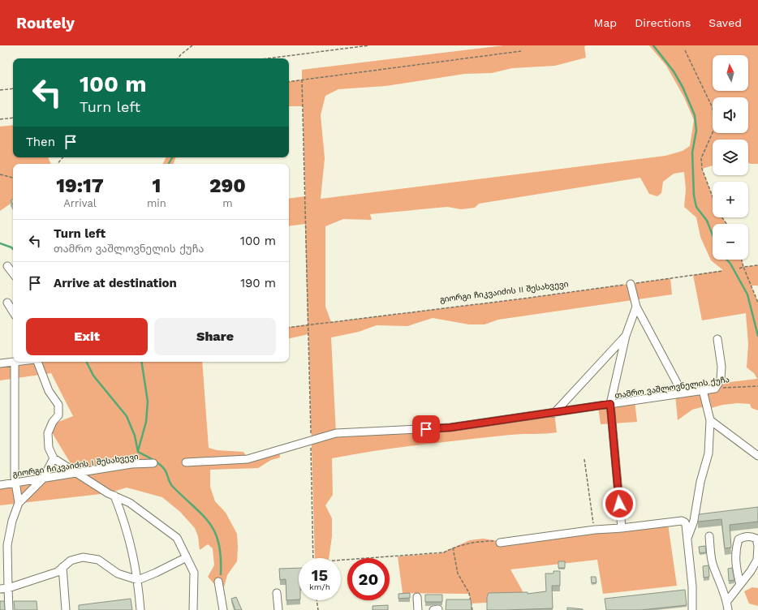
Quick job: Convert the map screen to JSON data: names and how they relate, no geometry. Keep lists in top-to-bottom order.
{
  "streets": {
    "street": ["თამრო ვაშლოვნელის ქუჩა", "გიორგი ჩიკვაიძის I შესახვევი"],
    "path": ["გიორგი ჩიკვაიძის II შესახვევი"]
  },
  "north": "top",
  "page": {
    "header": "Routely",
    "nav": ["Map", "Directions", "Saved"],
    "map_buttons": ["+", "−"],
    "turn": ["100 m", "Turn left"],
    "then": "Then",
    "eta": [
      "19:17",
      "Arrival",
      "1",
      "min",
      "290",
      "m"
    ],
    "list": [
      {
        "name": "Turn left",
        "note": "თამრო ვაშლოვნელის ქუჩა",
        "value": "100 m"
      },
      {
        "name": "Arrive at destination",
        "value": "190 m"
      }
    ],
    "buttons": ["Exit", "Share"],
    "speed": "15 km/h",
    "limit": "20"
  }
}
